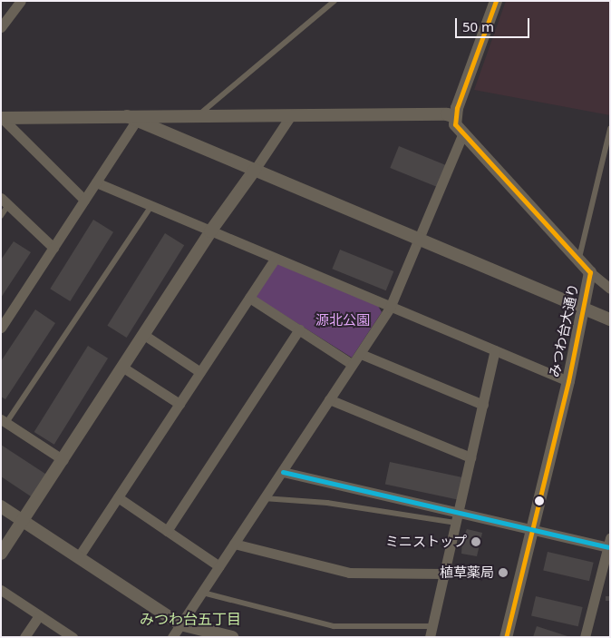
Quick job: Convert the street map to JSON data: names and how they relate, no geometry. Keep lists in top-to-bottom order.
{
  "streets": {
    "street": ["みつわ台大通り"]
  },
  "districts": ["みつわ台五丁目"],
  "parks": ["源北公園"],
  "places": ["ミニストップ", "植草薬局"],
  "scale_bar": "50 m"
}
